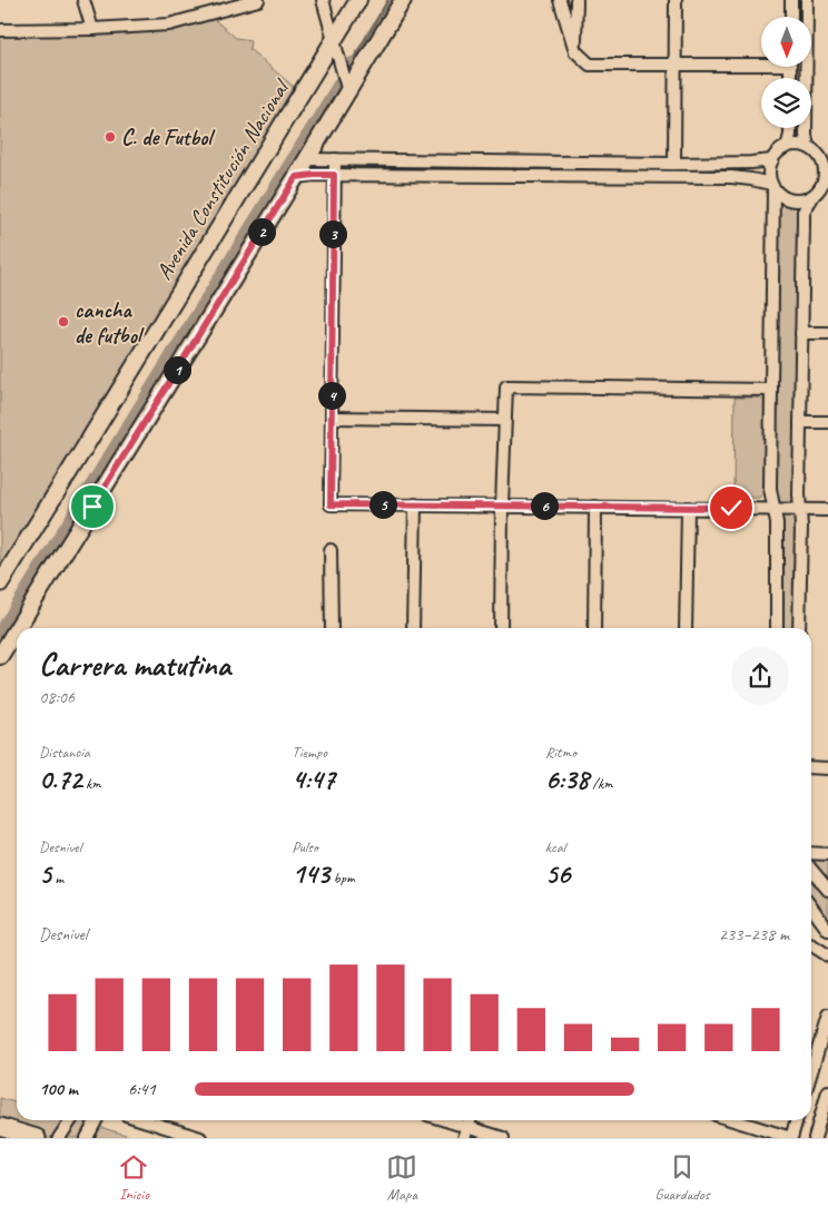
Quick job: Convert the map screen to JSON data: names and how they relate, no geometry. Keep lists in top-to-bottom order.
{
  "streets": {
    "main road": ["Avenida Constitución Nacional"]
  },
  "places": ["C. de Futbol", "cancha de futbol"],
  "north": "bottom",
  "page": {
    "pins": [
      "2",
      "3",
      "1",
      "4",
      "5",
      "6"
    ],
    "heading": ["Carrera matutina", "08:06"],
    "stats": [
      ["Distancia", "0.72 km"],
      ["Tiempo", "4:47"],
      ["Ritmo", "6:38 /km"],
      ["Desnivel", "5 m"],
      ["Pulso", "143 bpm"],
      ["kcal", "56"]
    ],
    "chart": ["Desnivel", "233–238 m"],
    "list": [
      {
        "name": "100 m",
        "note": "6:41"
      }
    ],
    "tabs": ["Inicio", "Mapa", "Guardados"]
  }
}
